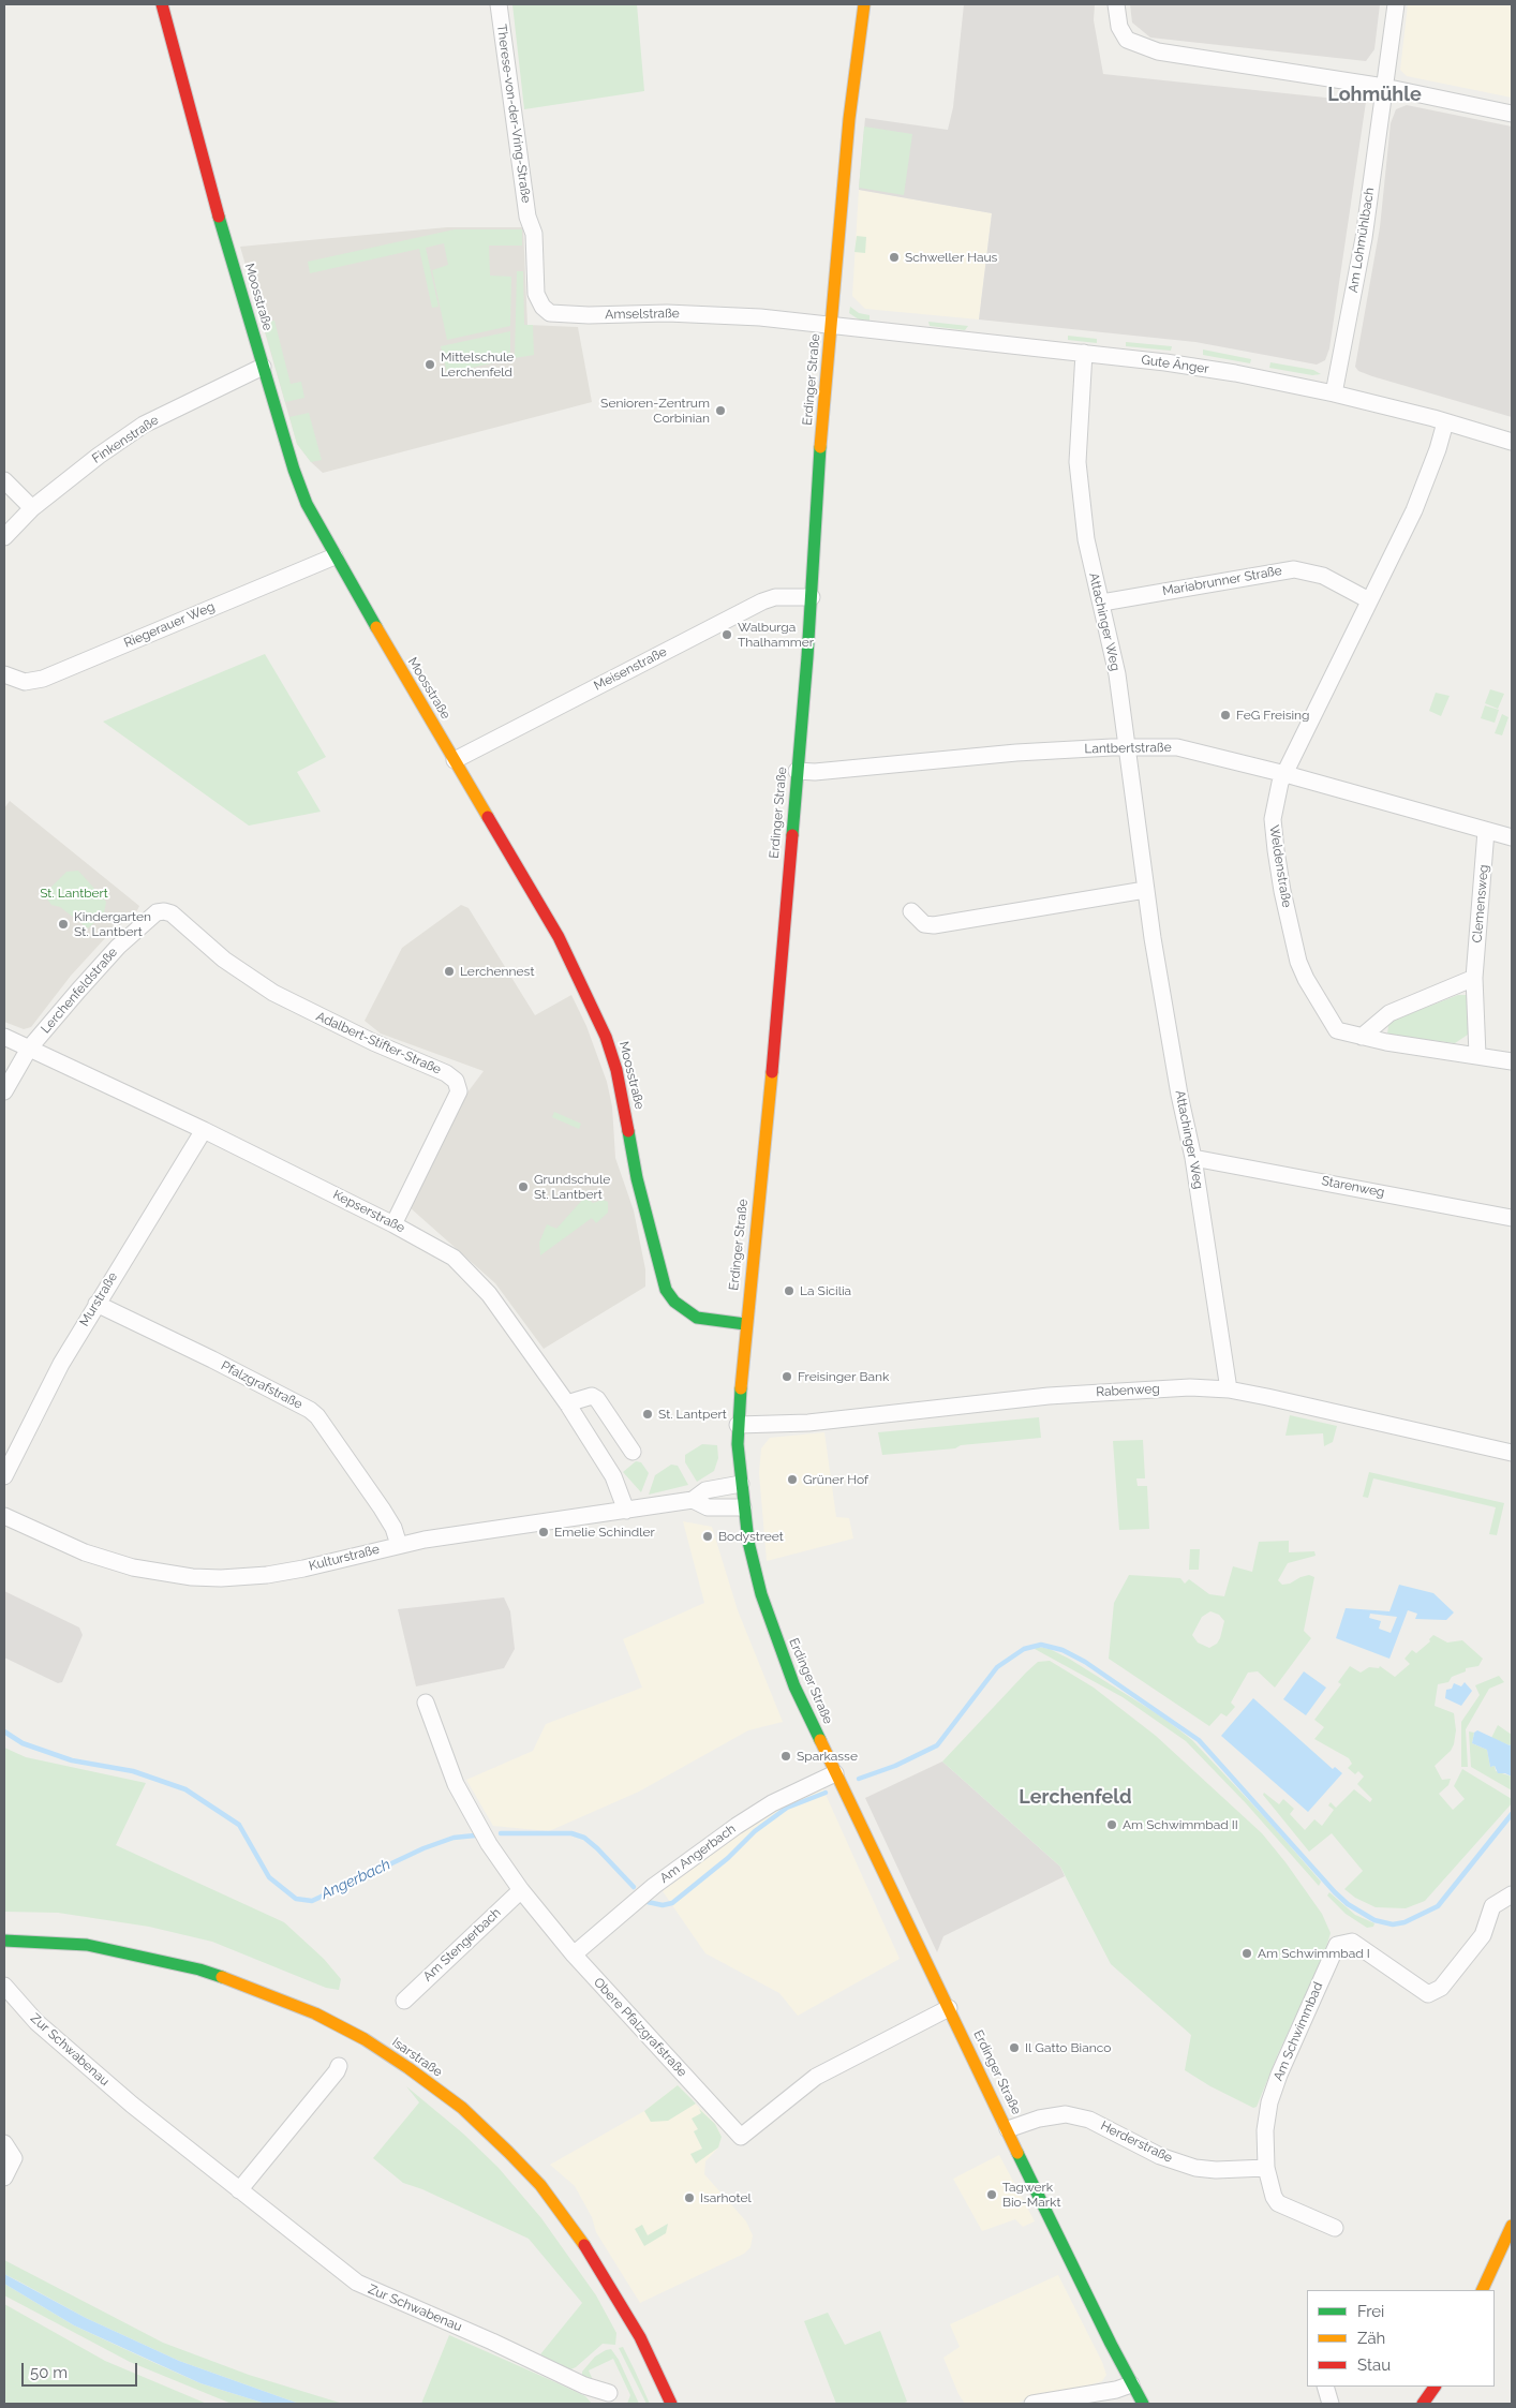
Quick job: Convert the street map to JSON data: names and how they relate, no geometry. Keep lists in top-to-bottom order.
{
  "streets": {
    "street": [
      "Therese-von-der-Vring-Straße",
      "Am Lohmühlbach",
      "Moosstraße",
      "Amselstraße",
      "Gute Änger",
      "Erdinger Straße",
      "Finkenstraße",
      "Mariabrunner Straße",
      "Attachinger Weg",
      "Riegerauer Weg",
      "Meisenstraße",
      "Lantbertstraße",
      "Weldenstraße",
      "Clemensweg",
      "Lerchenfeldstraße",
      "Adalbert-Stifter-Straße",
      "Starenweg",
      "Kepserstraße",
      "Murstraße",
      "Pfalzgrafstraße",
      "Rabenweg",
      "Kulturstraße",
      "Am Angerbach",
      "Am Stengerbach",
      "Obere Pfalzgrafstraße",
      "Am Schwimmbad",
      "Zur Schwabenau",
      "Isarstraße",
      "Herderstraße"
    ]
  },
  "crossings": [
    ["Therese-von-der-Vring-Straße", "Amselstraße"],
    ["Am Lohmühlbach", "Gute Änger"],
    ["Moosstraße", "Erdinger Straße"],
    ["Moosstraße", "Finkenstraße"],
    ["Moosstraße", "Riegerauer Weg"],
    ["Moosstraße", "Meisenstraße"],
    ["Amselstraße", "Gute Änger"],
    ["Amselstraße", "Erdinger Straße"],
    ["Gute Änger", "Erdinger Straße"],
    ["Gute Änger", "Attachinger Weg"],
    ["Gute Änger", "Weldenstraße"],
    ["Erdinger Straße", "Meisenstraße"],
    ["Erdinger Straße", "Lantbertstraße"],
    ["Erdinger Straße", "Rabenweg"],
    ["Erdinger Straße", "Kulturstraße"],
    ["Erdinger Straße", "Am Angerbach"],
    ["Erdinger Straße", "Obere Pfalzgrafstraße"],
    ["Erdinger Straße", "Herderstraße"],
    ["Mariabrunner Straße", "Attachinger Weg"],
    ["Mariabrunner Straße", "Weldenstraße"],
    ["Attachinger Weg", "Lantbertstraße"],
    ["Attachinger Weg", "Starenweg"],
    ["Attachinger Weg", "Rabenweg"],
    ["Lantbertstraße", "Weldenstraße"],
    ["Lantbertstraße", "Clemensweg"],
    ["Weldenstraße", "Clemensweg"],
    ["Lerchenfeldstraße", "Adalbert-Stifter-Straße"],
    ["Lerchenfeldstraße", "Kepserstraße"],
    ["Adalbert-Stifter-Straße", "Kepserstraße"],
    ["Kepserstraße", "Murstraße"],
    ["Kepserstraße", "Kulturstraße"],
    ["Murstraße", "Pfalzgrafstraße"],
    ["Pfalzgrafstraße", "Kulturstraße"],
    ["Am Angerbach", "Obere Pfalzgrafstraße"],
    ["Am Stengerbach", "Obere Pfalzgrafstraße"],
    ["Am Schwimmbad", "Herderstraße"]
  ],
  "districts": ["Lohmühle", "Lerchenfeld"],
  "water": ["Angerbach"],
  "parks": ["St. Lantbert"],
  "places": [
    "Schweller Haus",
    "Mittelschule Lerchenfeld",
    "Senioren-Zentrum Corbinian",
    "Walburga Thalhammer",
    "FeG Freising",
    "Kindergarten St. Lantbert",
    "Lerchennest",
    "Grundschule St. Lantbert",
    "La Sicilia",
    "Freisinger Bank",
    "St. Lantpert",
    "Grüner Hof",
    "Emelie Schindler",
    "Bodystreet",
    "Sparkasse",
    "Am Schwimmbad II",
    "Am Schwimmbad I",
    "Il Gatto Bianco",
    "Tagwerk Bio-Markt",
    "Isarhotel"
  ],
  "legend": ["Frei", "Zäh", "Stau"],
  "scale_bar": "50 m"
}
